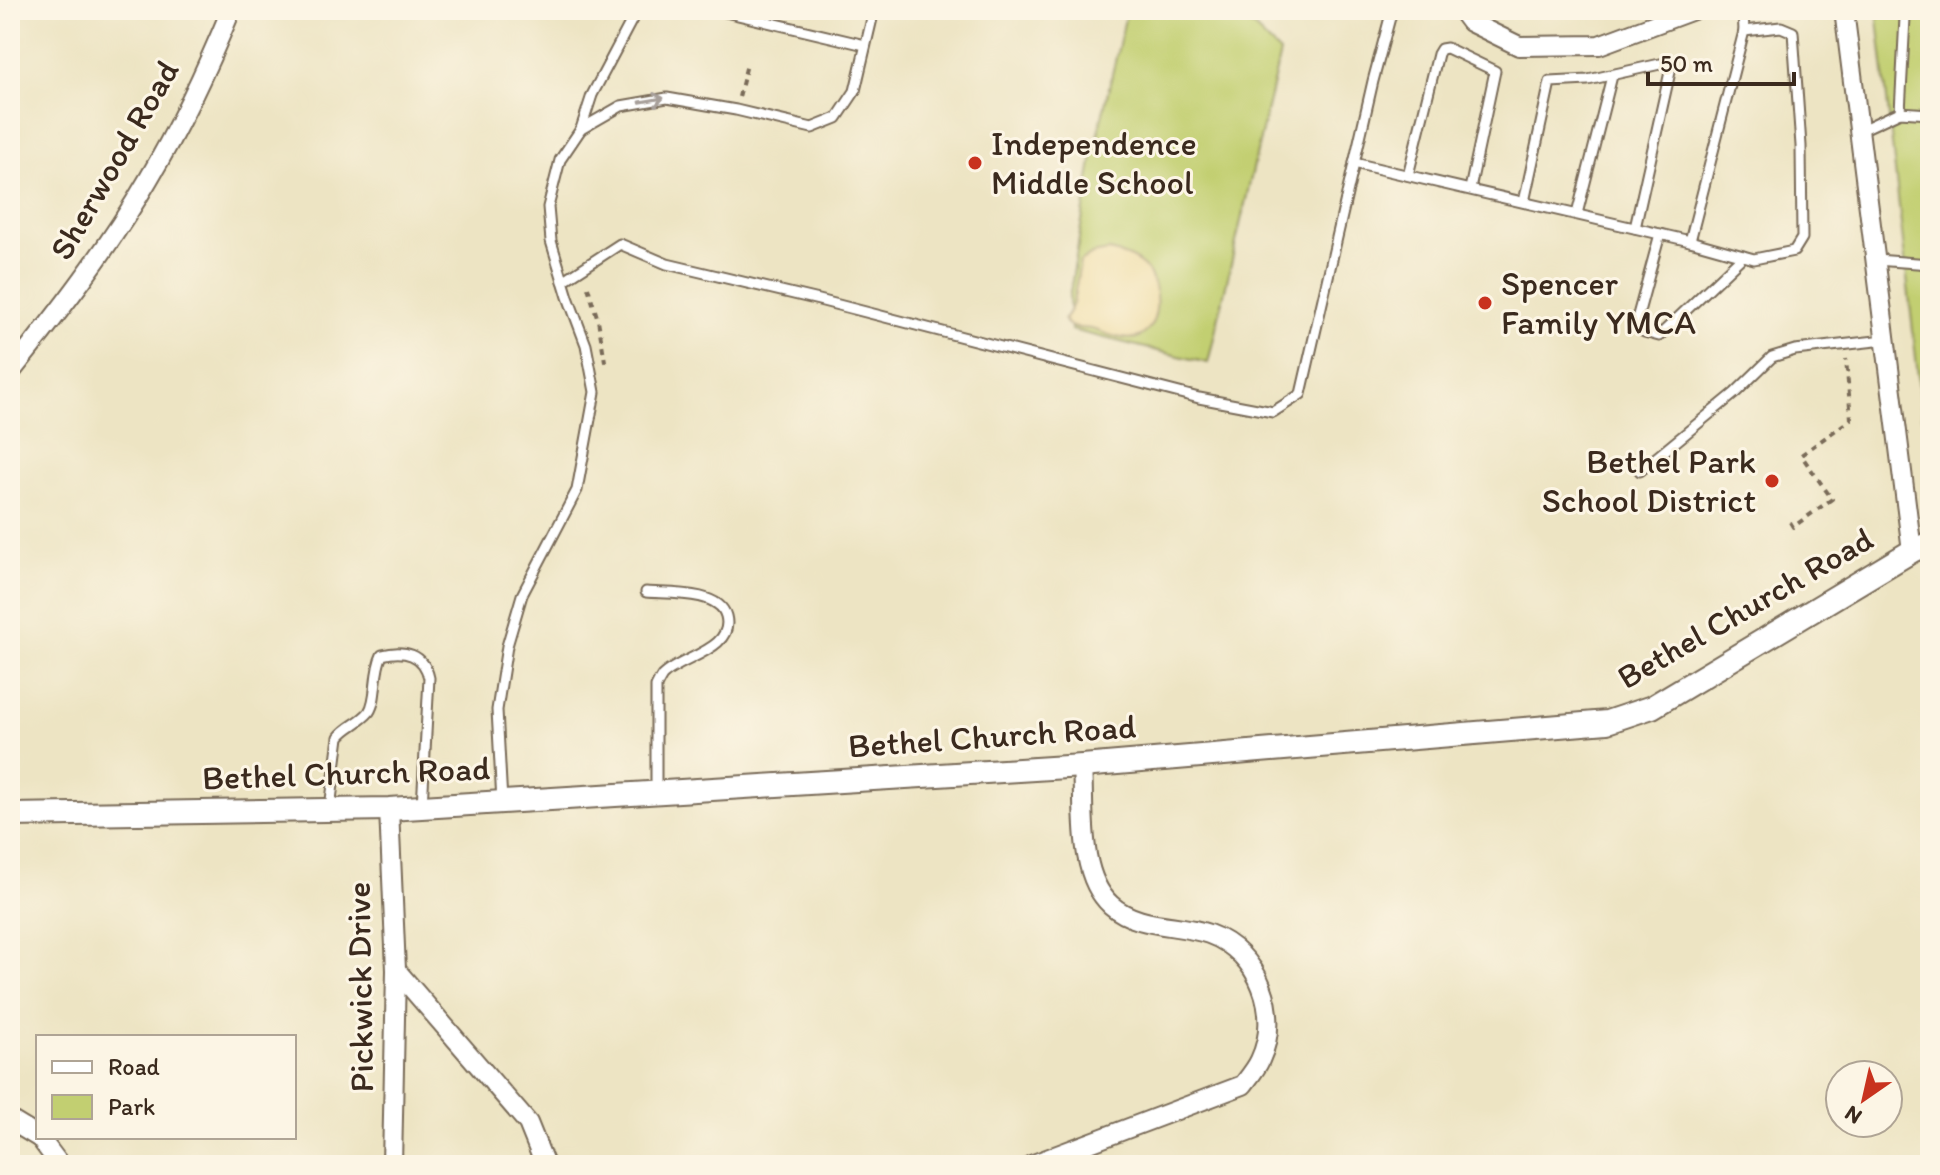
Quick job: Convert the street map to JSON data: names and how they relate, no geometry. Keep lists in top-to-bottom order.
{
  "streets": {
    "street": ["Sherwood Road", "Bethel Church Road", "Pickwick Drive"]
  },
  "crossings": [
    ["Bethel Church Road", "Pickwick Drive"]
  ],
  "places": ["Independence Middle School", "Spencer Family YMCA", "Bethel Park School District"],
  "legend": ["Road", "Park"],
  "scale_bar": "50 m",
  "north": "bottom left"
}
